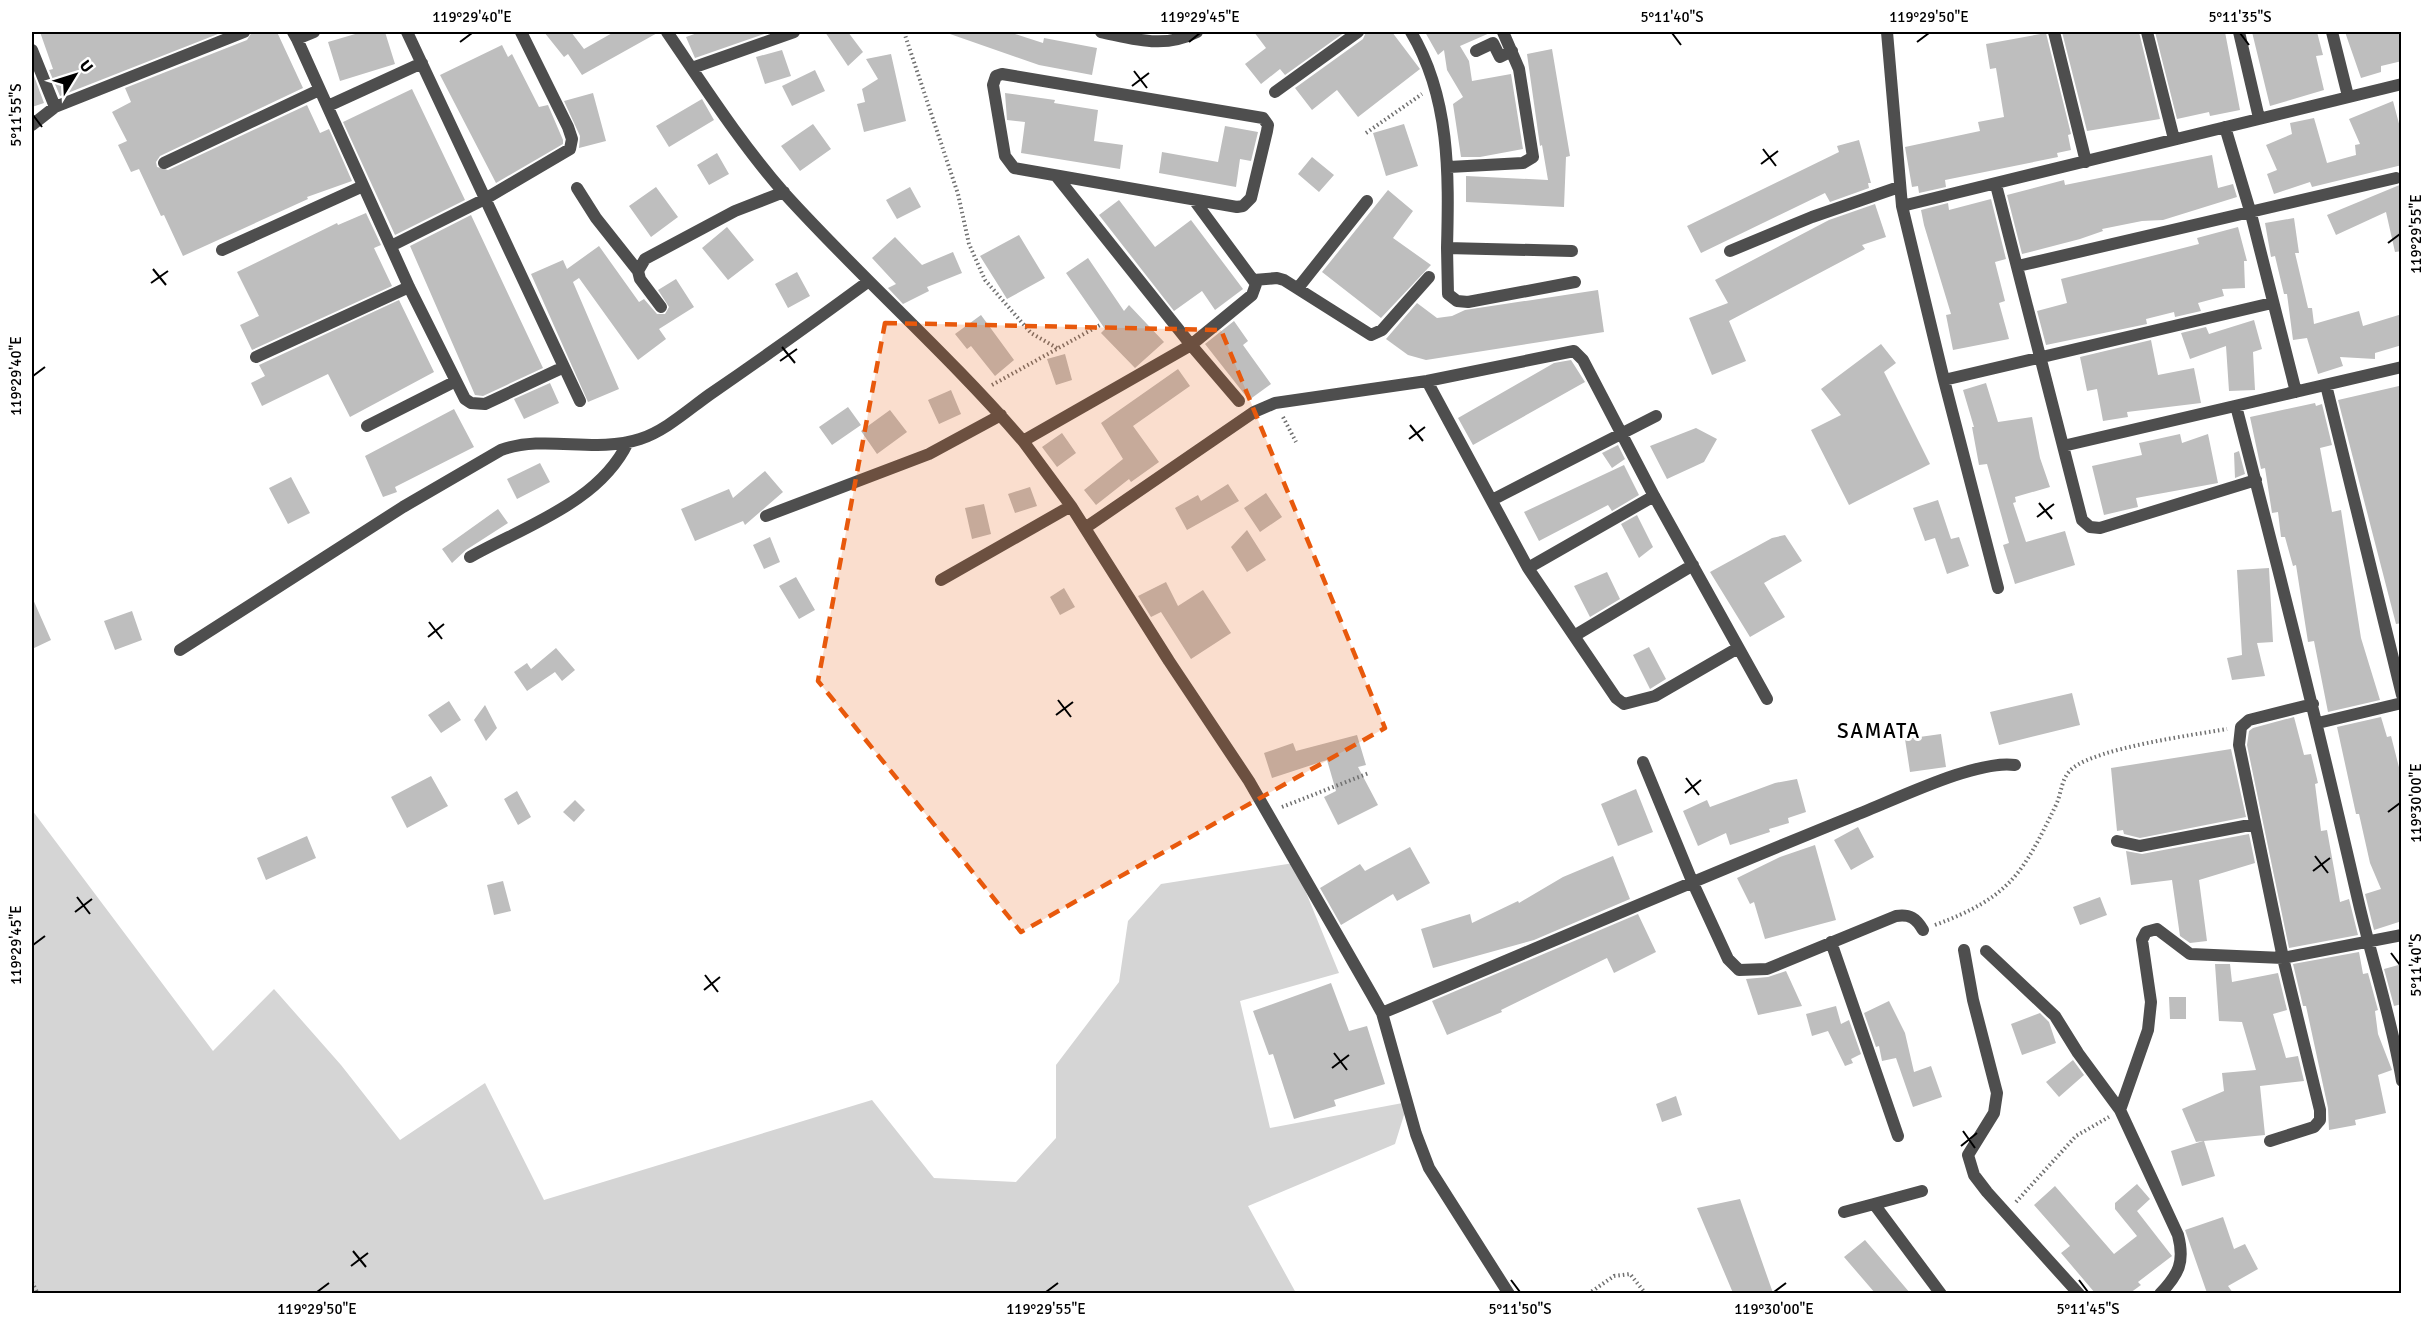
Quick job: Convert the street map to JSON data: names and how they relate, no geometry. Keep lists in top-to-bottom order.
{
  "districts": ["SAMATA"],
  "north": "top right",
  "coordinates": [
    "119°29'40\"E",
    "119°29'45\"E",
    "5°11'40\"S",
    "119°29'50\"E",
    "5°11'35\"S",
    "5°11'55\"S",
    "119°29'55\"E",
    "119°30'00\"E",
    "5°11'50\"S",
    "5°11'45\"S"
  ]
}
